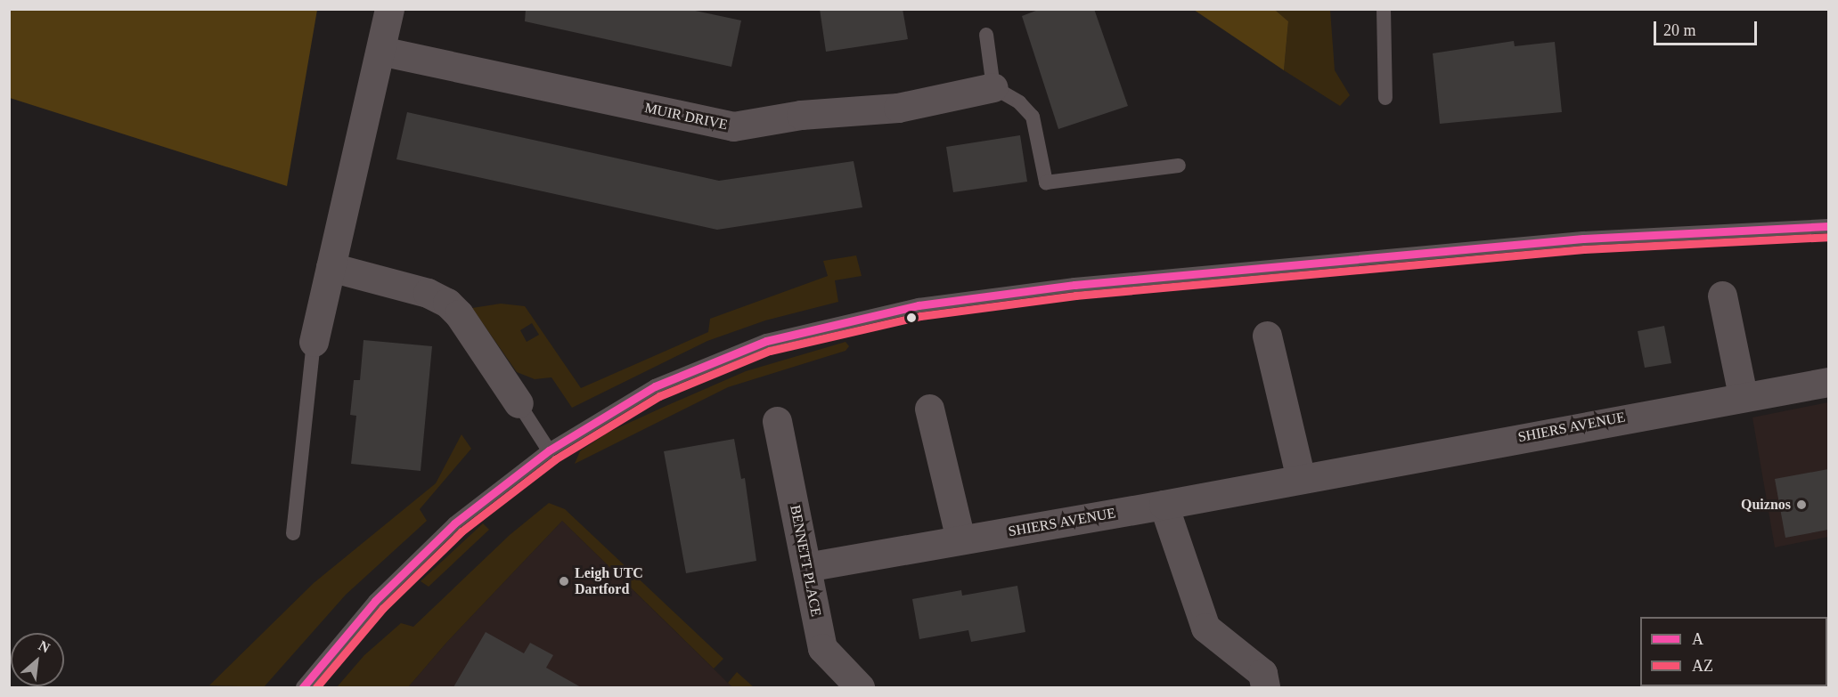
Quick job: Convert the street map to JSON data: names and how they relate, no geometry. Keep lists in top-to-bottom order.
{
  "streets": {
    "street": ["MUIR DRIVE", "SHIERS AVENUE", "BENNETT PLACE"]
  },
  "crossings": [
    ["SHIERS AVENUE", "BENNETT PLACE"]
  ],
  "places": ["Quiznos", "Leigh UTC Dartford"],
  "lines": ["transit line A", "transit line AZ"],
  "legend": ["A", "AZ"],
  "scale_bar": "20 m",
  "north": "top right"
}
